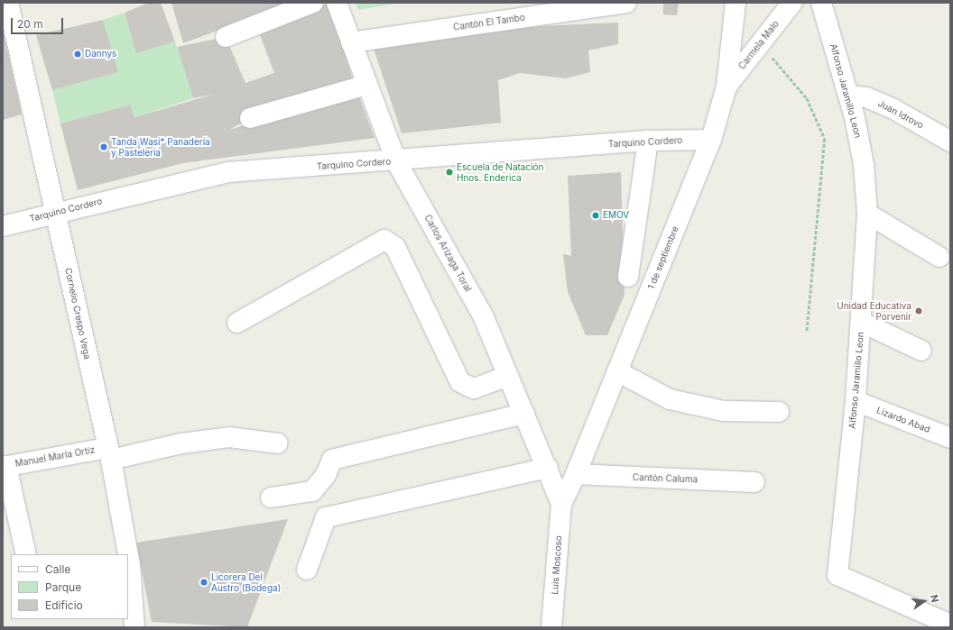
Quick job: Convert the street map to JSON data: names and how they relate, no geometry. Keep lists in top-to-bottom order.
{
  "streets": {
    "street": [
      "Cantón El Tambo",
      "Carmela Malo",
      "Alfonso Jaramillo Leon",
      "Juan Idrovo",
      "Tarquino Cordero",
      "Carlos Arízaga Toral",
      "1 de septiembre",
      "Cornelio Crespo Vega",
      "Lizardo Abad",
      "Manuel María Ortiz",
      "Cantón Caluma",
      "Luis Moscoso"
    ]
  },
  "crossings": [
    ["Cantón El Tambo", "Carlos Arízaga Toral"],
    ["Carmela Malo", "1 de septiembre"],
    ["Alfonso Jaramillo Leon", "Juan Idrovo"],
    ["Alfonso Jaramillo Leon", "Lizardo Abad"],
    ["Tarquino Cordero", "Carlos Arízaga Toral"],
    ["Tarquino Cordero", "1 de septiembre"],
    ["Tarquino Cordero", "Cornelio Crespo Vega"],
    ["Carlos Arízaga Toral", "1 de septiembre"],
    ["Carlos Arízaga Toral", "Luis Moscoso"],
    ["1 de septiembre", "Cantón Caluma"],
    ["1 de septiembre", "Luis Moscoso"],
    ["Cornelio Crespo Vega", "Manuel María Ortiz"]
  ],
  "places": [
    "Dannys",
    "Tanda Wasi* Panadería y Pastelería",
    "Escuela de Natación Hnos. Enderica",
    "EMOV",
    "Unidad Educativa Porvenir",
    "Licorera Del Austro (Bodega)"
  ],
  "legend": ["Calle", "Parque", "Edificio"],
  "scale_bar": "20 m",
  "north": "right"
}
